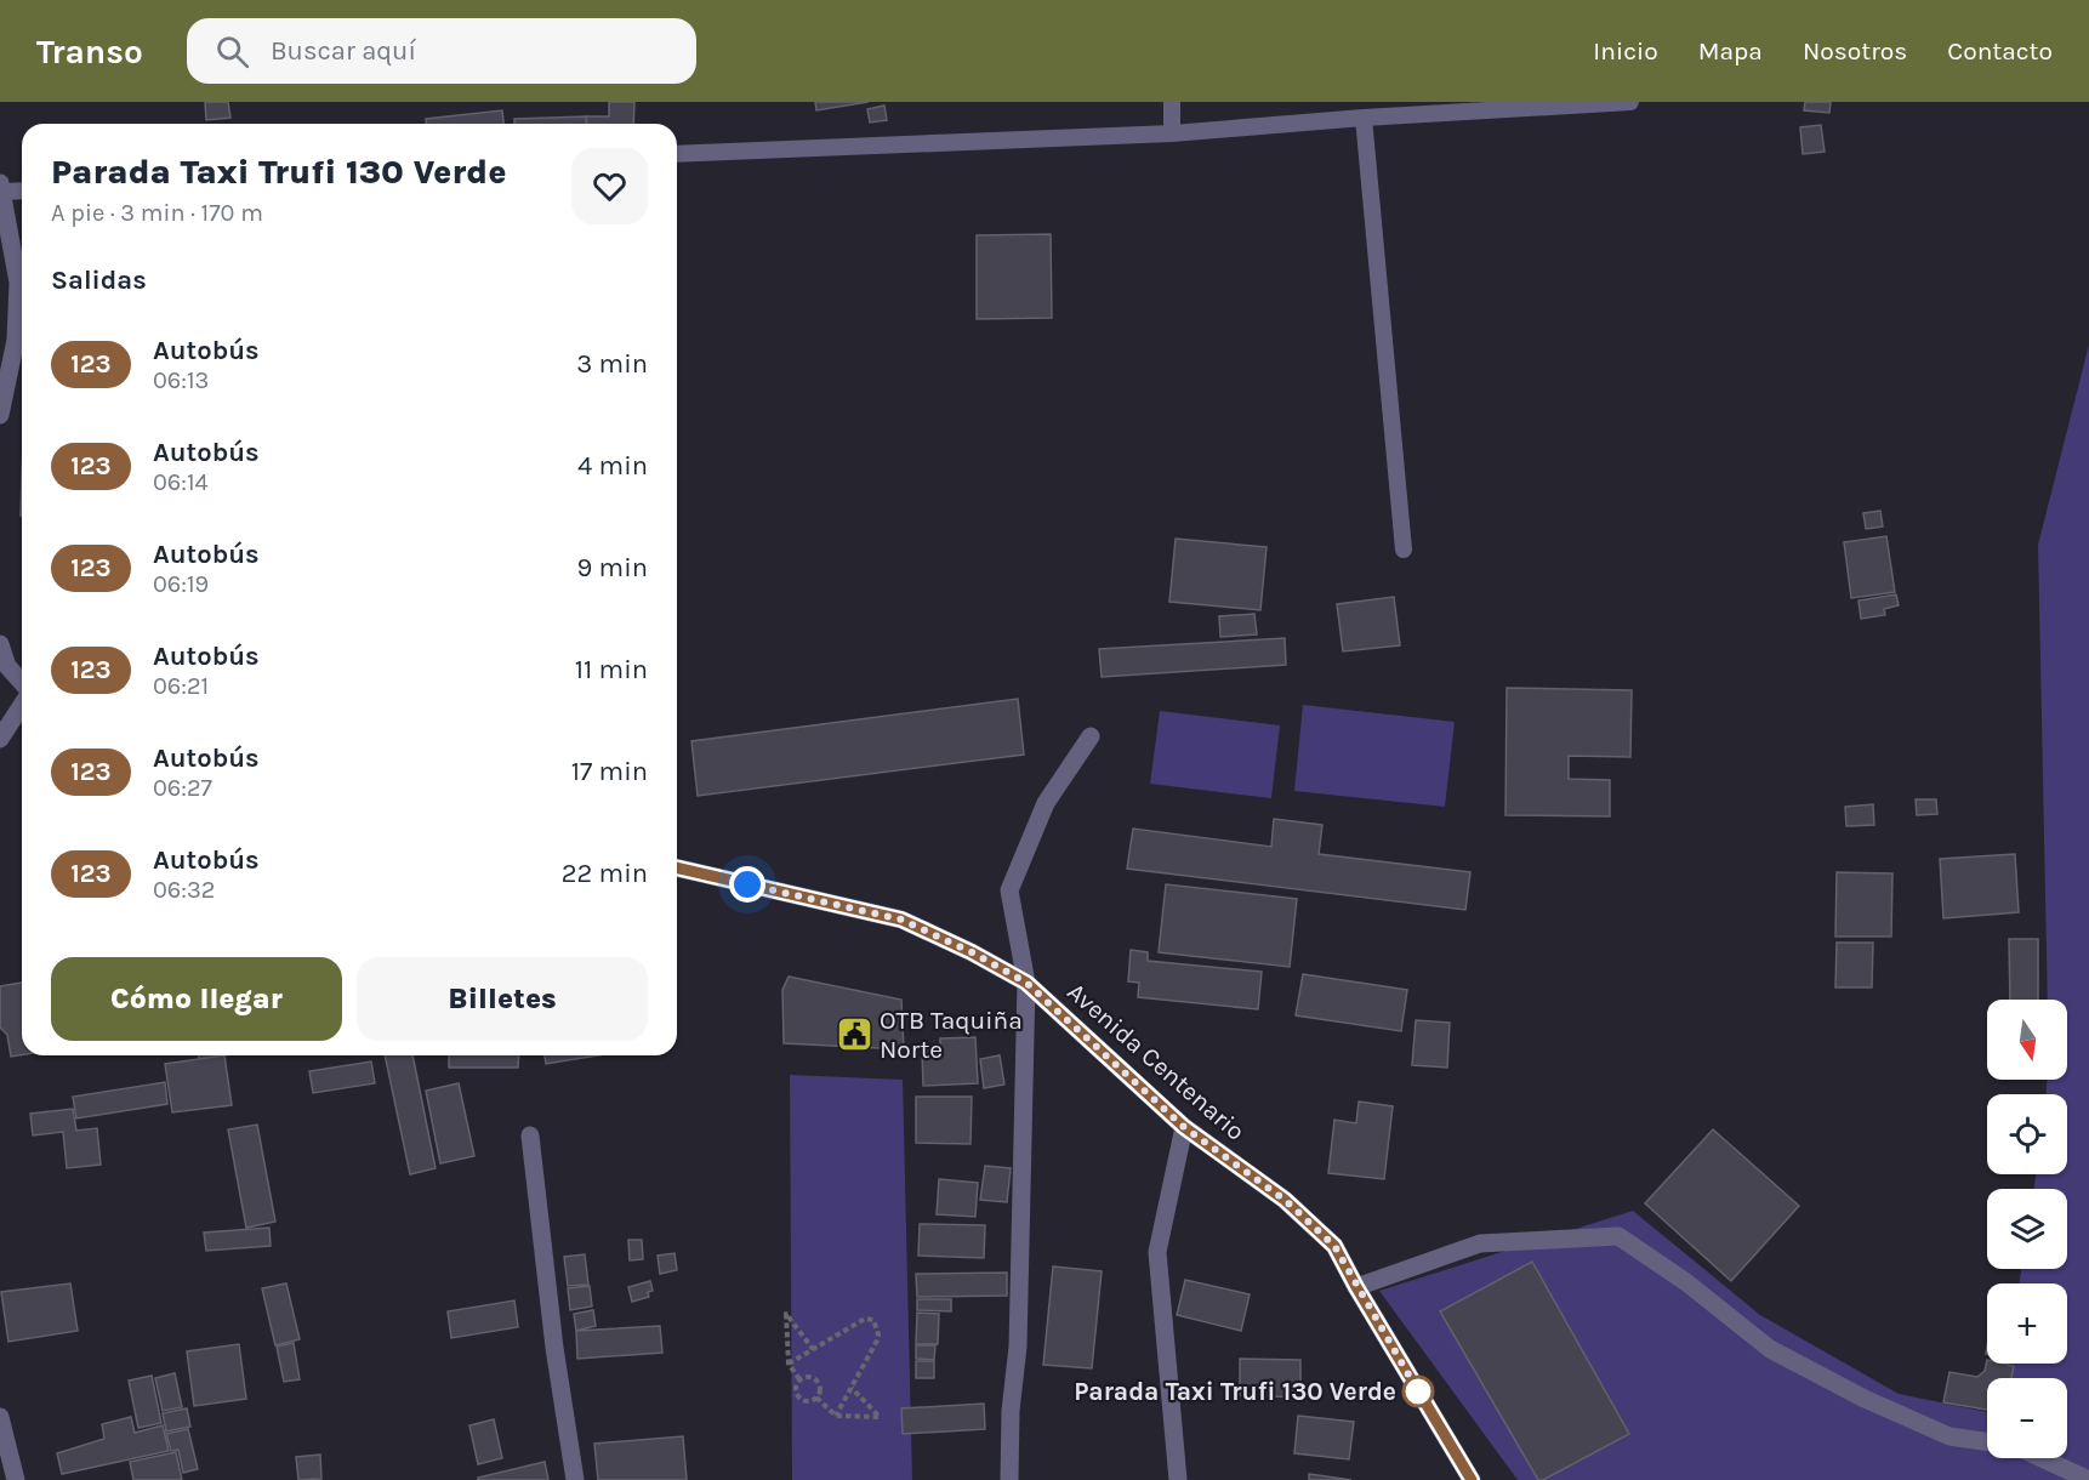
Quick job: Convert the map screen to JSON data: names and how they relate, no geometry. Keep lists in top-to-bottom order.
{
  "streets": {
    "street": ["Avenida Centenario"]
  },
  "places": {
    "public building": ["OTB Taquiña Norte"],
    "other": ["Parada Taxi Trufi 130 Verde"]
  },
  "lines": ["bus line 123"],
  "north": "bottom",
  "page": {
    "header": "Transo",
    "search": "Buscar aquí",
    "nav": [
      "Inicio",
      "Mapa",
      "Nosotros",
      "Contacto"
    ],
    "heading": [
      ["Parada Taxi Trufi 130 Verde", "A pie · 3 min · 170 m"],
      "Salidas"
    ],
    "list": [
      {
        "mark": "123",
        "name": "Autobús",
        "note": "06:13",
        "value": "3 min"
      },
      {
        "mark": "123",
        "name": "Autobús",
        "note": "06:14",
        "value": "4 min"
      },
      {
        "mark": "123",
        "name": "Autobús",
        "note": "06:19",
        "value": "9 min"
      },
      {
        "mark": "123",
        "name": "Autobús",
        "note": "06:21",
        "value": "11 min"
      },
      {
        "mark": "123",
        "name": "Autobús",
        "note": "06:27",
        "value": "17 min"
      },
      {
        "mark": "123",
        "name": "Autobús",
        "note": "06:32",
        "value": "22 min"
      }
    ],
    "buttons": ["Cómo llegar", "Billetes"],
    "map_buttons": ["+", "−"]
  }
}
